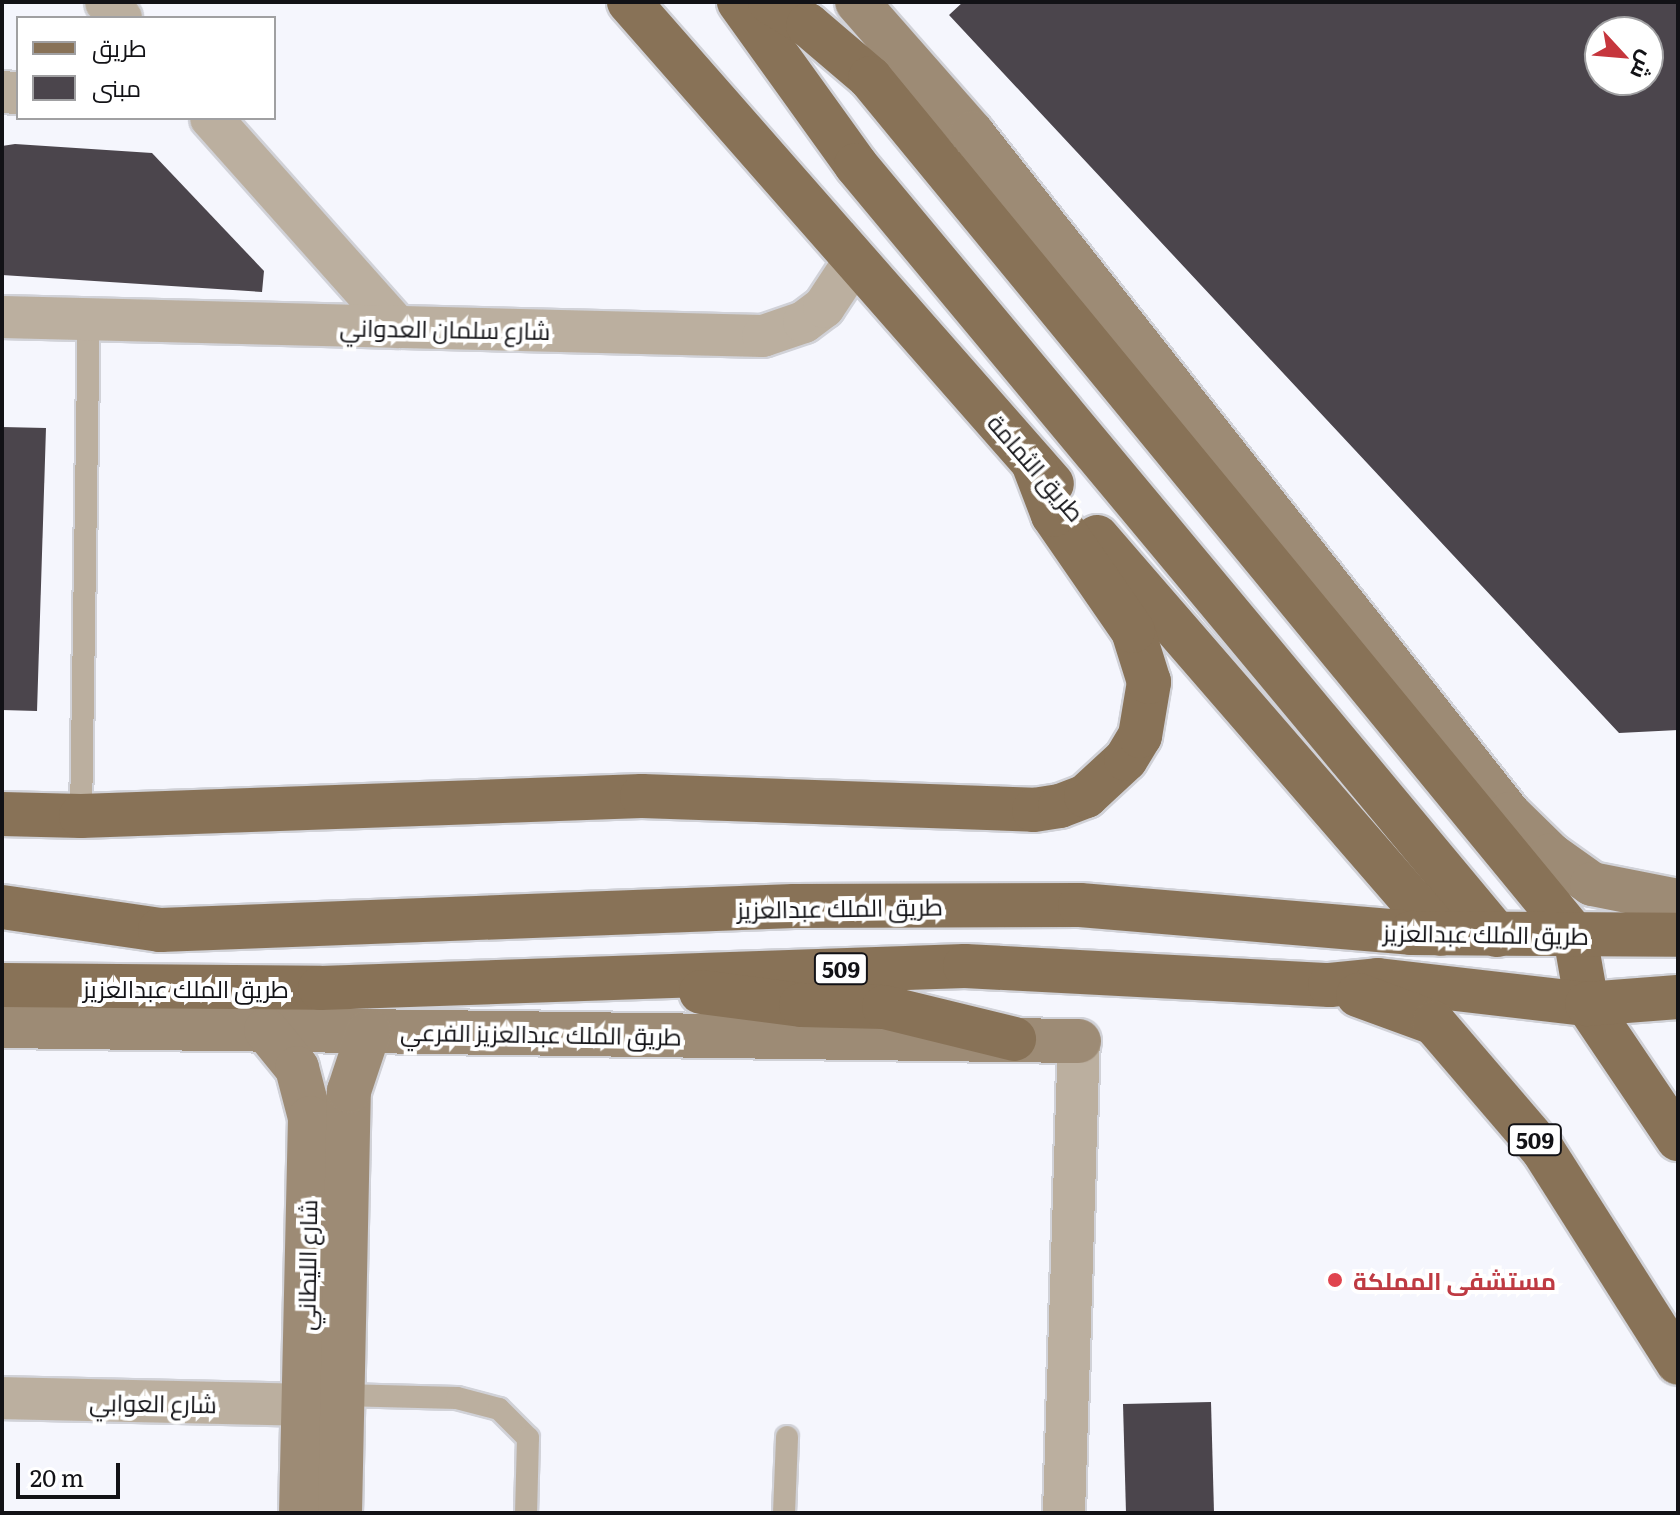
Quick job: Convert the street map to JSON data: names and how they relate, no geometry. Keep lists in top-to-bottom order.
{
  "streets": {
    "main road": ["طريق الثمامة", "طريق الملك عبدالعزيز", "509"],
    "street": [
      "شارع سلمان العدواني",
      "طريق الملك عبدالعزيز الفرعي",
      "شارع الليطاني",
      "شارع العوابي"
    ]
  },
  "crossings": [
    ["شارع سلمان العدواني", "طريق الثمامة"],
    ["طريق الثمامة", "طريق الملك عبدالعزيز"],
    ["طريق الملك عبدالعزيز الفرعي", "شارع الليطاني"],
    ["شارع الليطاني", "شارع العوابي"]
  ],
  "places": ["مستشفى المملكة"],
  "legend": ["طريق", "مبنى"],
  "scale_bar": "20 m",
  "north": "bottom right"
}
